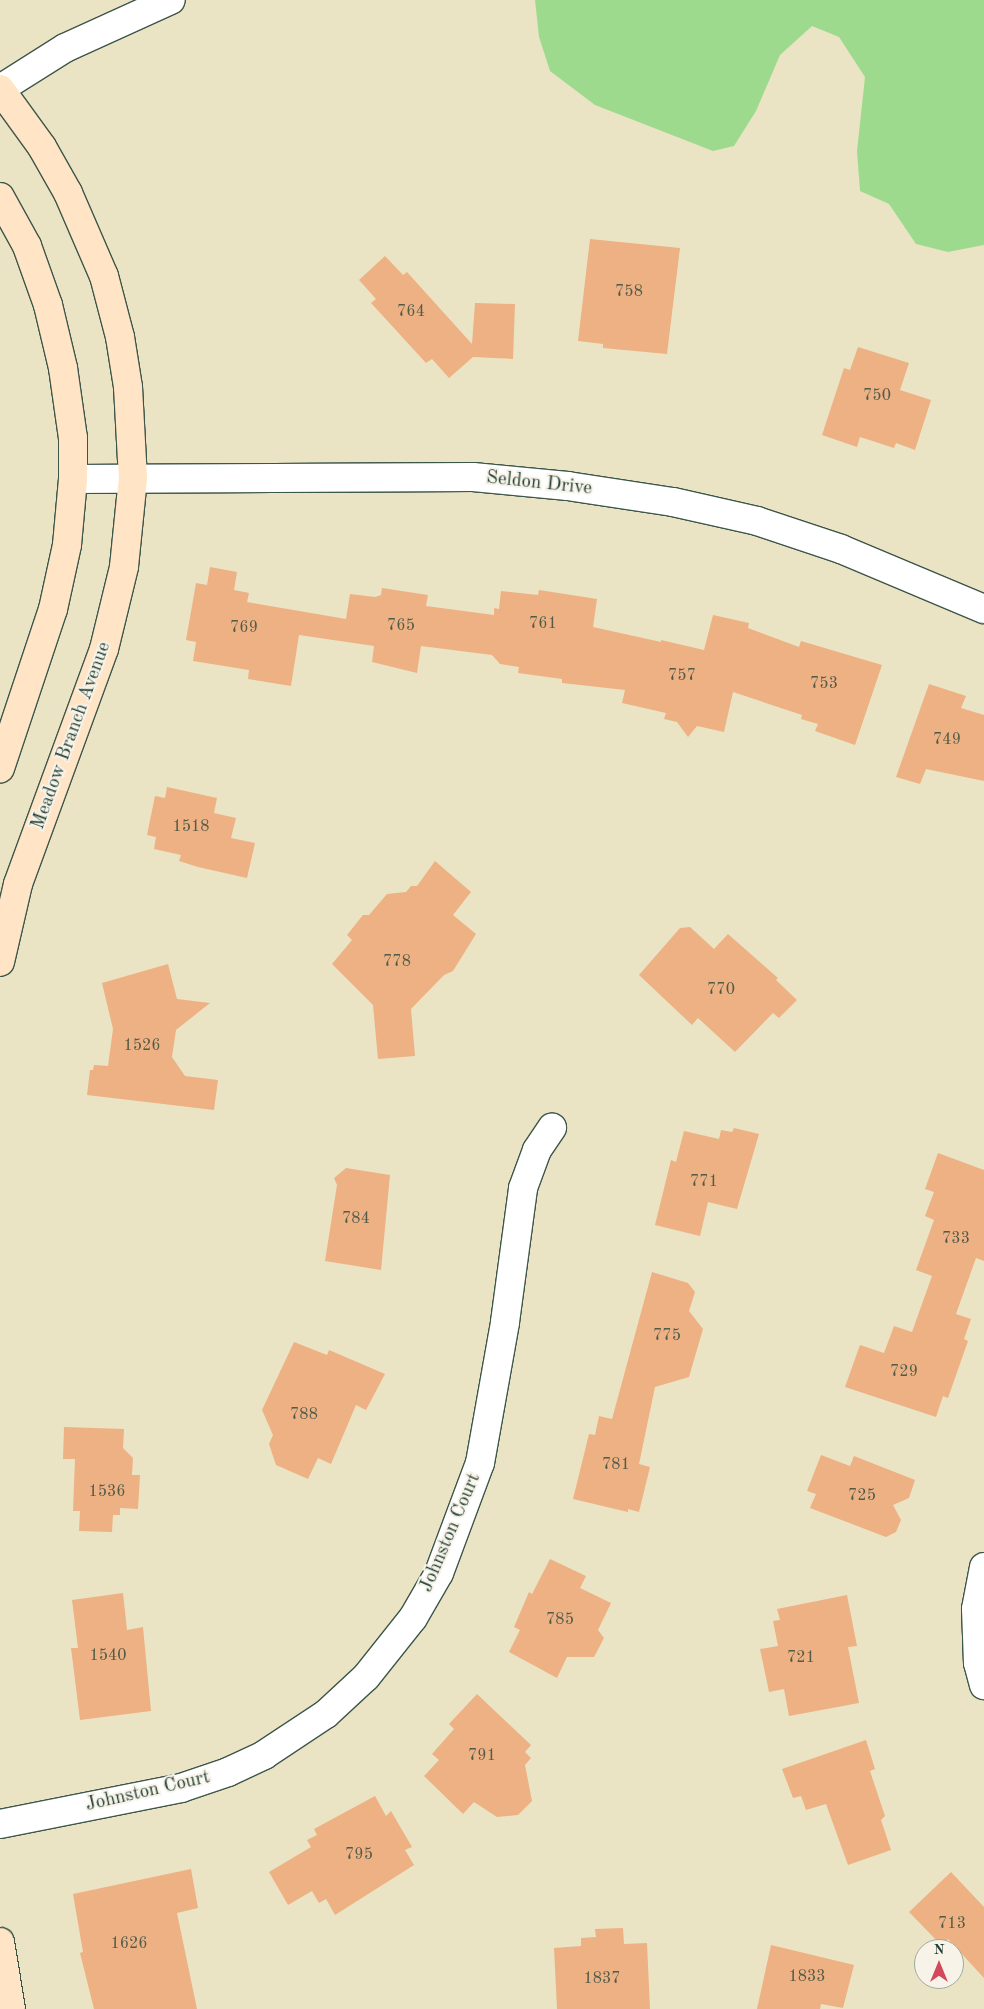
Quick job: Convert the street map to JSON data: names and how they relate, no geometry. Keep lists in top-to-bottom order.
{
  "streets": {
    "main road": ["Meadow Branch Avenue"],
    "street": ["Seldon Drive", "Johnston Court"]
  },
  "crossings": [
    ["Seldon Drive", "Meadow Branch Avenue"]
  ],
  "house_numbers": [
    "758",
    "764",
    "750",
    "761",
    "765",
    "769",
    "757",
    "753",
    "749",
    "1518",
    "778",
    "770",
    "1526",
    "771",
    "784",
    "733",
    "775",
    "729",
    "788",
    "781",
    "1536",
    "725",
    "785",
    "1540",
    "721",
    "791",
    "795",
    "713",
    "1626",
    "1833",
    "1837"
  ],
  "north": "top"
}
